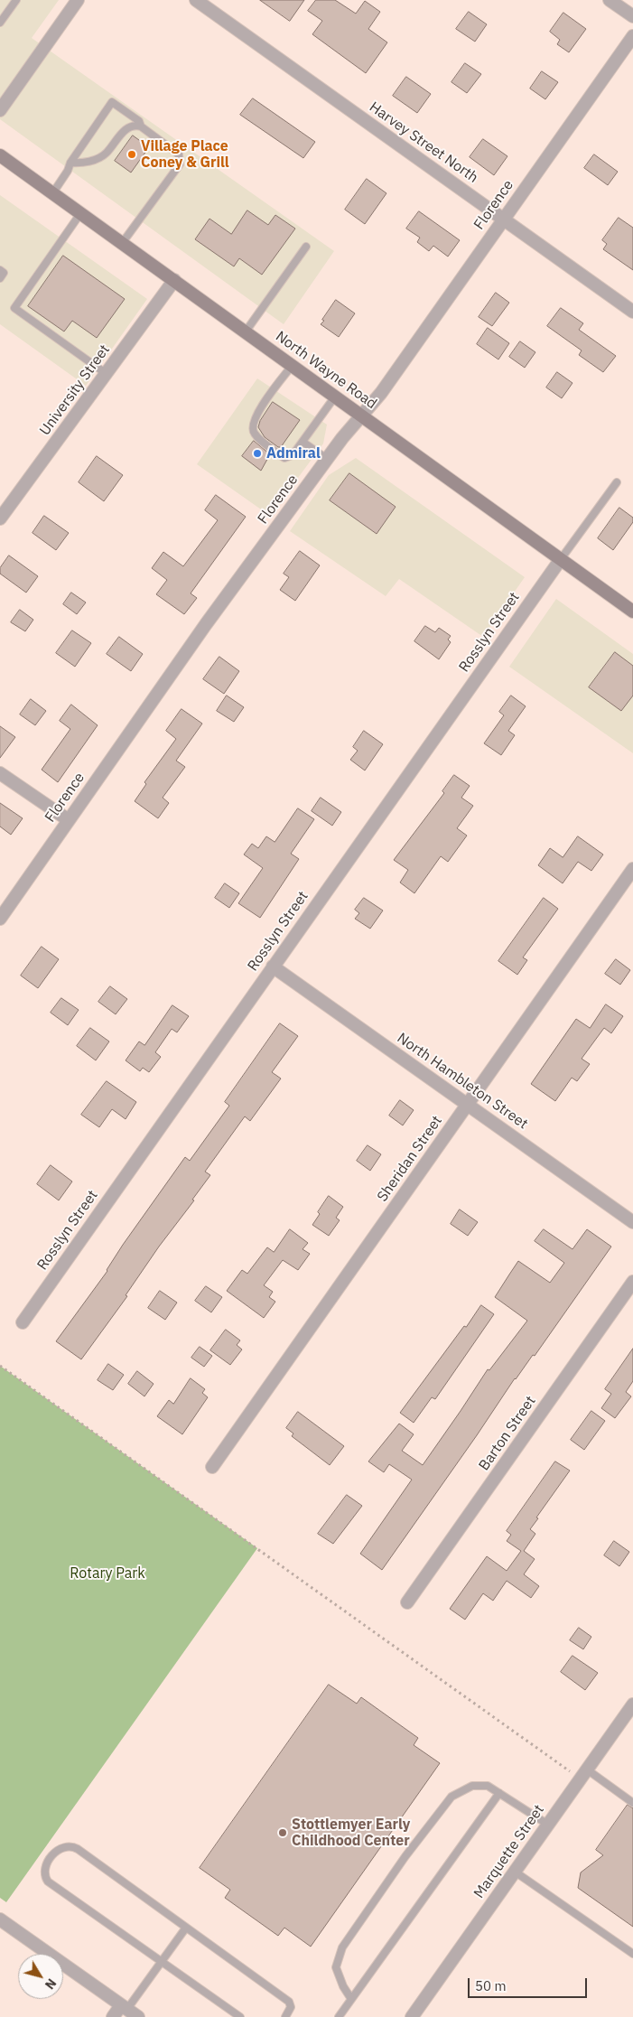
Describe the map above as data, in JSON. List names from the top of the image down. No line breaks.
{"streets":{"main road":["North Wayne Road"],"street":["Harvey Street North","Florence","University Street","Rosslyn Street","North Hambleton Street","Sheridan Street","Barton Street","Marquette Street"]},"crossings":[["Harvey Street North","Florence"],["Florence","North Wayne Road"],["North Wayne Road","University Street"],["North Wayne Road","Rosslyn Street"],["Rosslyn Street","North Hambleton Street"],["North Hambleton Street","Sheridan Street"]],"parks":["Rotary Park"],"places":["Village Place Coney & Grill","Admiral","Stottlemyer Early Childhood Center"],"scale_bar":"50 m","north":"bottom right"}
